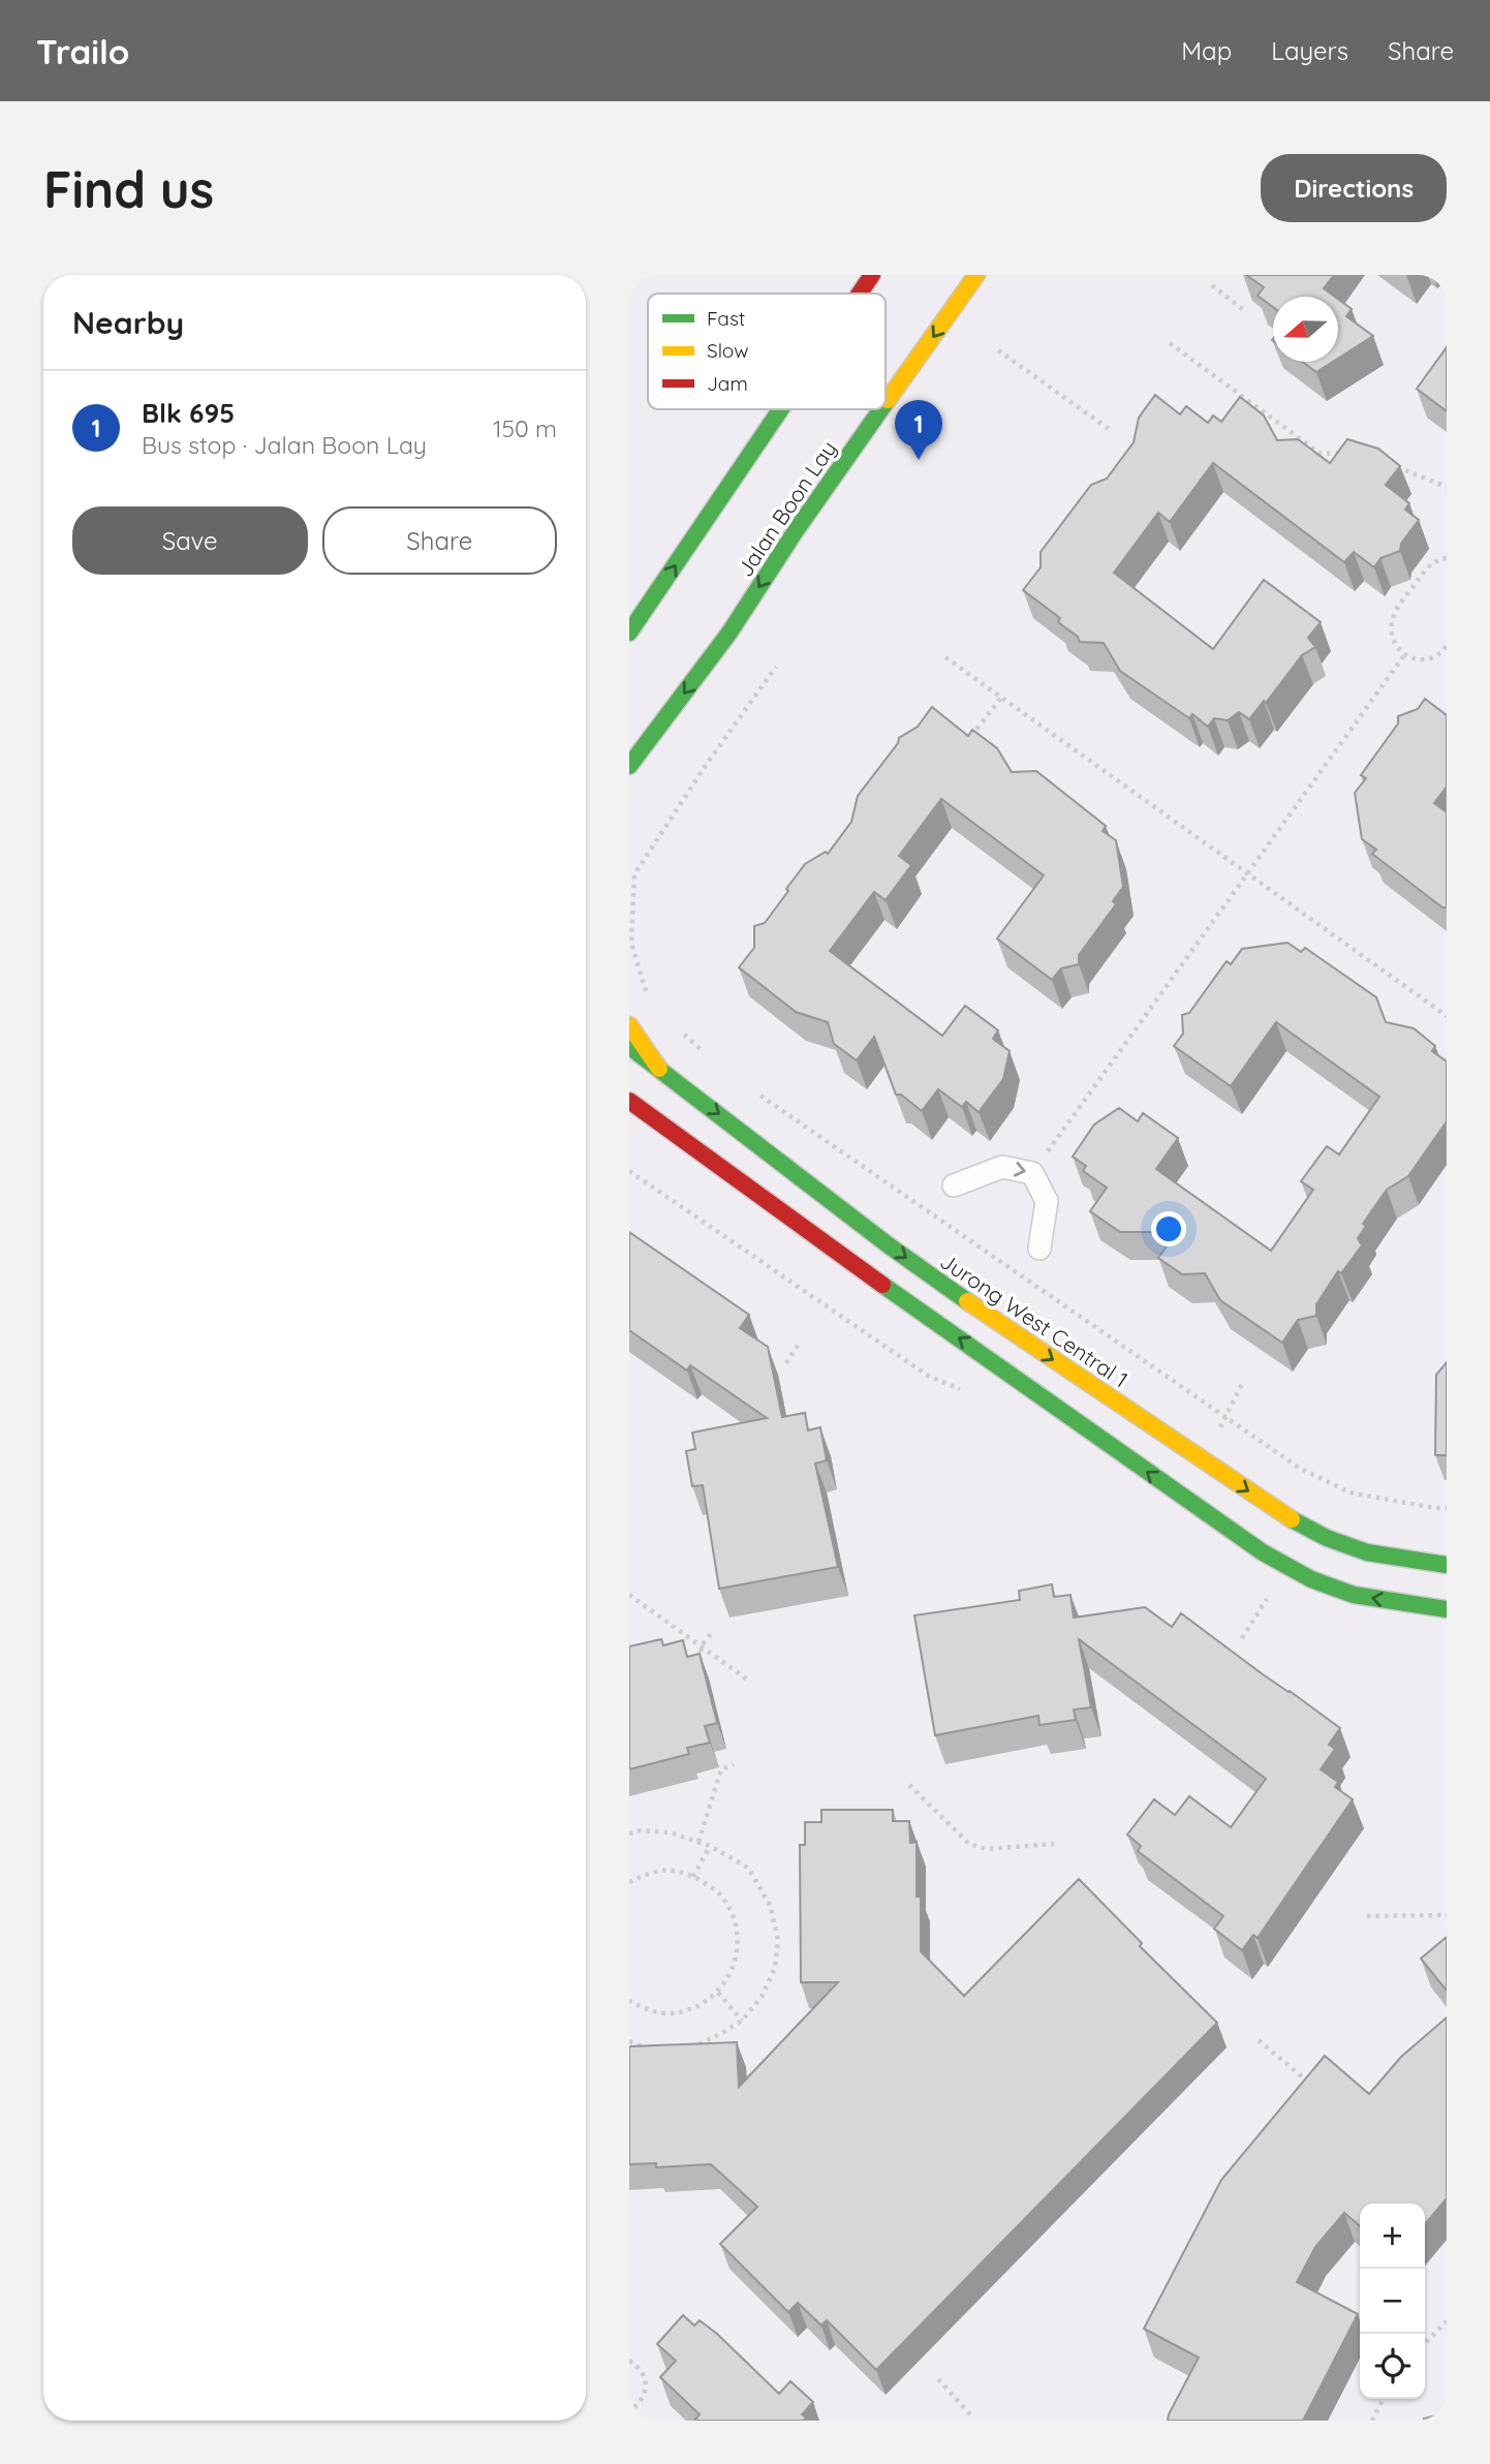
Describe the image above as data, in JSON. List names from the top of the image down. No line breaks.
{"streets":{"street":["Jalan Boon Lay","Jurong West Central 1"]},"legend":["Fast","Slow","Jam"],"north":"left","page":{"header":"Trailo","nav":["Map","Layers","Share"],"buttons":["Directions",["Save","Share"]],"title":"Find us","heading":"Nearby","list":[{"mark":"1","name":"Blk 695","note":"Bus stop · Jalan Boon Lay","value":"150 m"}],"pins":"1","map_buttons":["+","−"]}}
